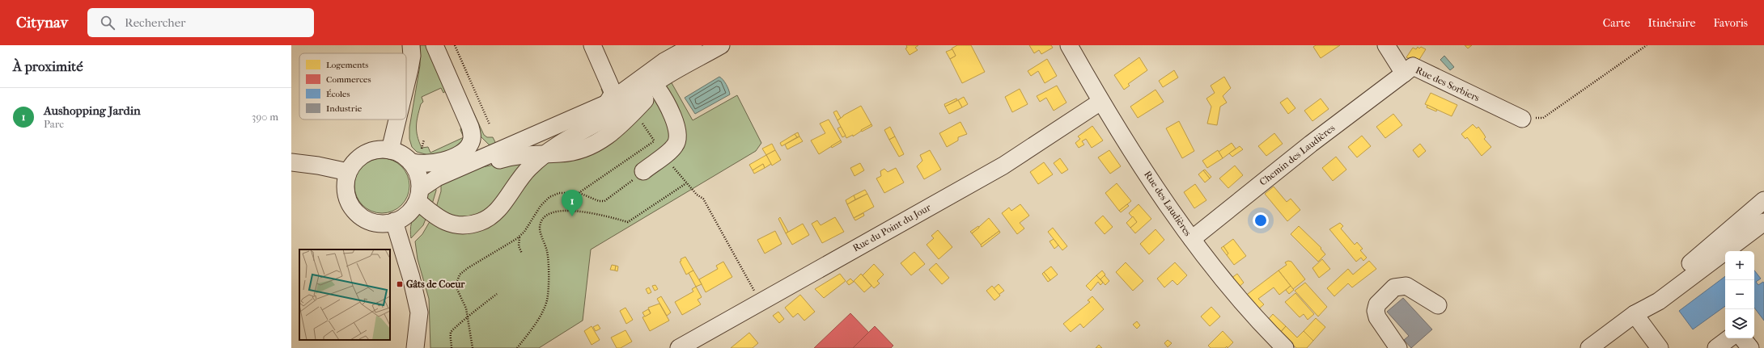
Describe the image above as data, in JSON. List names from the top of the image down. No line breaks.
{"streets":{"street":["Rue des Sorbiers","Chemin des Laudières","Rue des Laudières","Rue du Point du Jour"]},"crossings":[["Rue des Sorbiers","Chemin des Laudières"],["Chemin des Laudières","Rue des Laudières"],["Rue des Laudières","Rue du Point du Jour"]],"places":{"transit":["Gâts de Coeur"]},"legend":["Logements","Commerces","Écoles","Industrie"],"page":{"header":"Citynav","search":"Rechercher","nav":["Carte","Itinéraire","Favoris"],"heading":"À proximité","list":[{"mark":"1","name":"Aushopping Jardin","note":"Parc","value":"390 m"}],"pins":"1","map_buttons":["+","−"]}}
